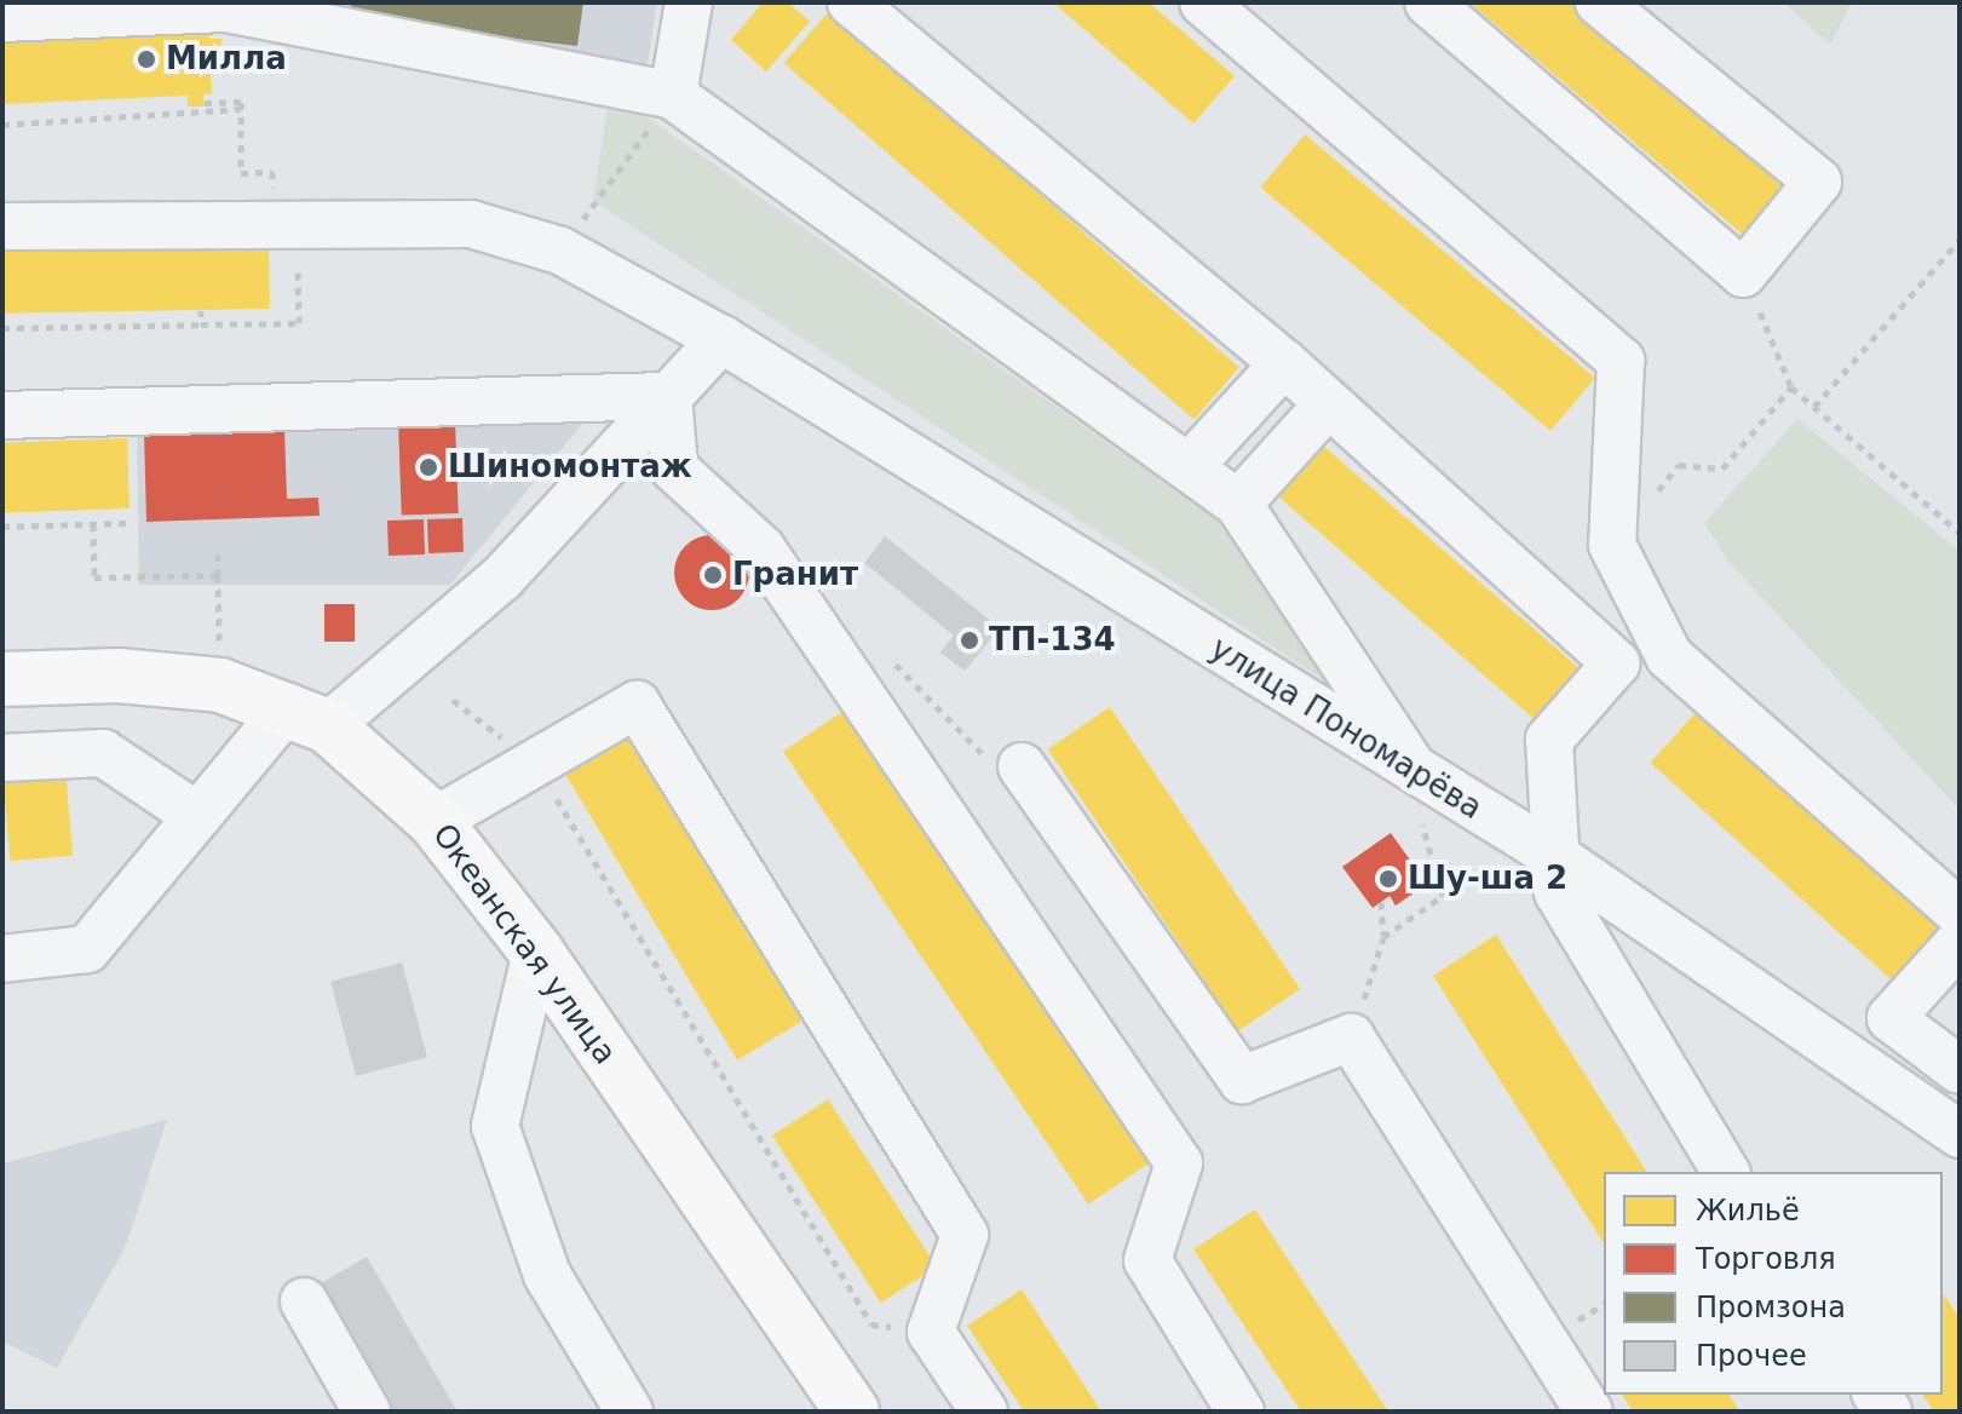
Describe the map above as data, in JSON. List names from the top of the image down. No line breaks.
{"streets":{"main road":["Океанская улица"],"street":["улица Пономарёва"]},"places":["Милла","Шиномонтаж","Гранит","ТП-134","Шу-ша 2"],"legend":["Жильё","Торговля","Промзона","Прочее"]}
